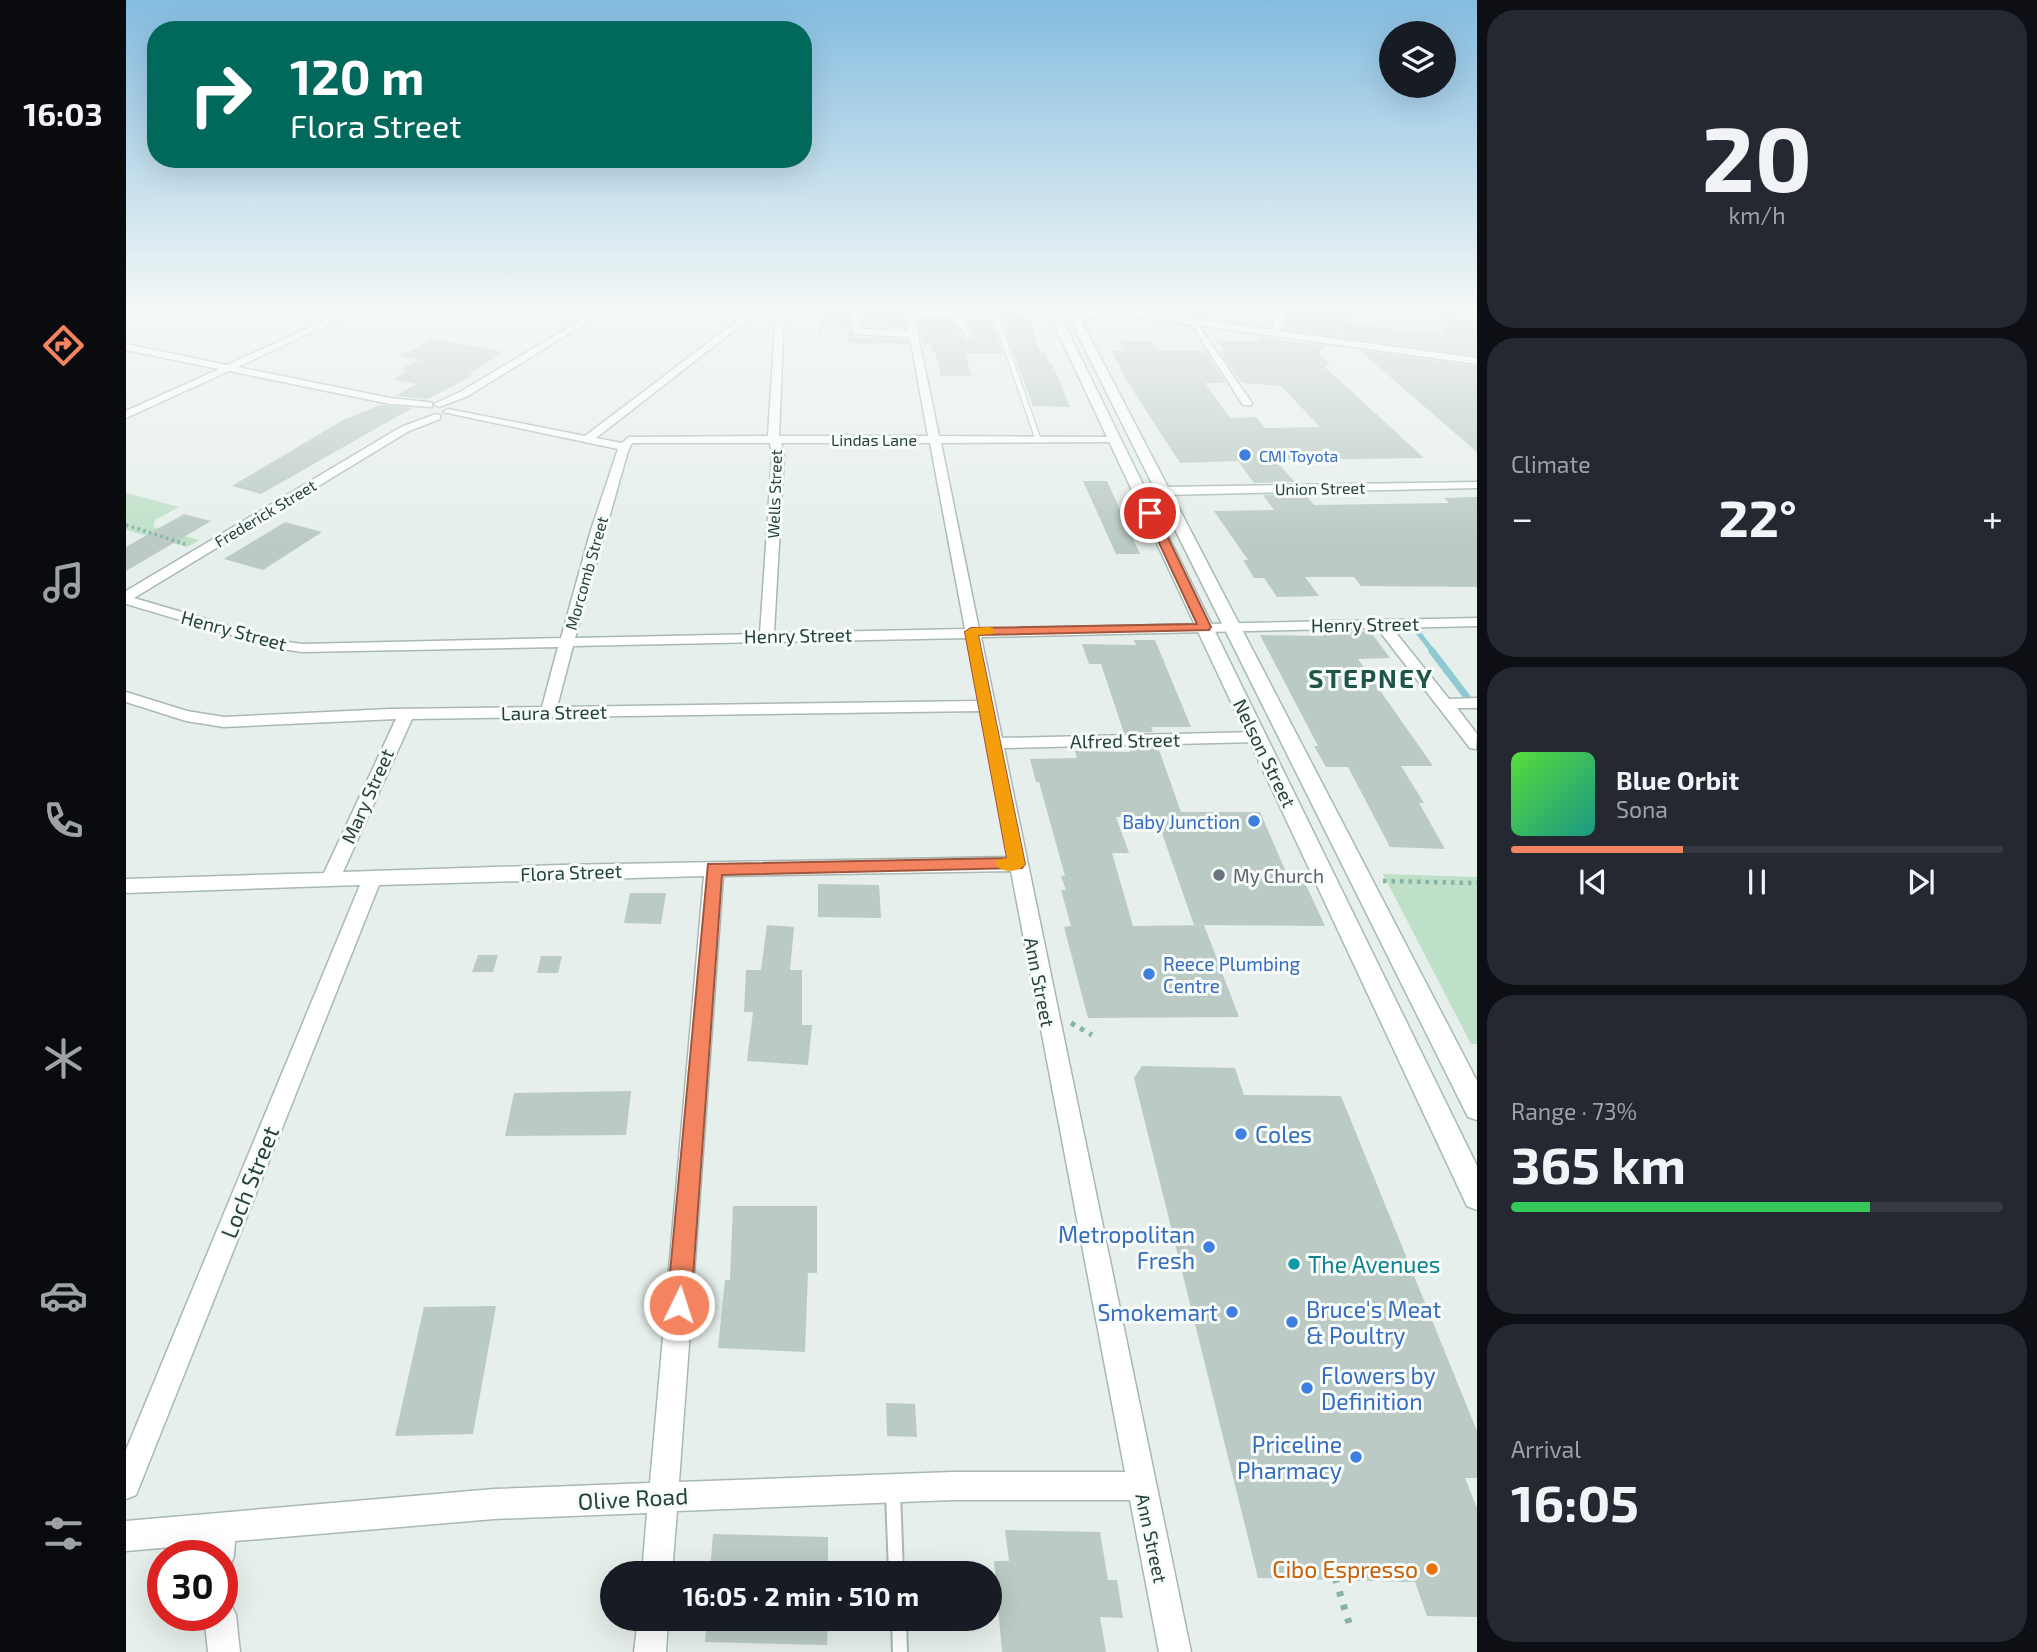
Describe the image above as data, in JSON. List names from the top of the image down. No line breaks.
{"streets":{"main road":["Nelson Street"],"street":["Lindas Lane","Union Street","Wells Street","Frederick Street","Morcomb Street","Henry Street","Laura Street","Alfred Street","Mary Street","Flora Street","Ann Street","Loch Street","Olive Road"]},"crossings":[["Lindas Lane","Wells Street"],["Lindas Lane","Frederick Street"],["Lindas Lane","Morcomb Street"],["Lindas Lane","Nelson Street"],["Lindas Lane","Ann Street"],["Union Street","Nelson Street"],["Wells Street","Henry Street"],["Frederick Street","Henry Street"],["Morcomb Street","Henry Street"],["Morcomb Street","Laura Street"],["Henry Street","Nelson Street"],["Henry Street","Ann Street"],["Laura Street","Mary Street"],["Laura Street","Ann Street"],["Alfred Street","Nelson Street"],["Alfred Street","Ann Street"],["Mary Street","Flora Street"],["Flora Street","Ann Street"],["Flora Street","Loch Street"],["Ann Street","Olive Road"]],"districts":["STEPNEY"],"places":["CMI Toyota","Baby Junction","My Church","Reece Plumbing Centre","Coles","Metropolitan Fresh","The Avenues","Smokemart","Bruce's Meat & Poultry","Flowers by Definition","Priceline Pharmacy","Cibo Espresso"],"page":{"tabs":"16:03","tile":[["20","km/h"],"Climate",["Range · 73%","365 km"],["Arrival","16:05"]],"turn":["120 m","Flora Street"],"heat":["−","22°","+"],"song":["Blue Orbit","Sona"],"limit":"30","trip":"16:05 · 2 min · 510 m"}}
